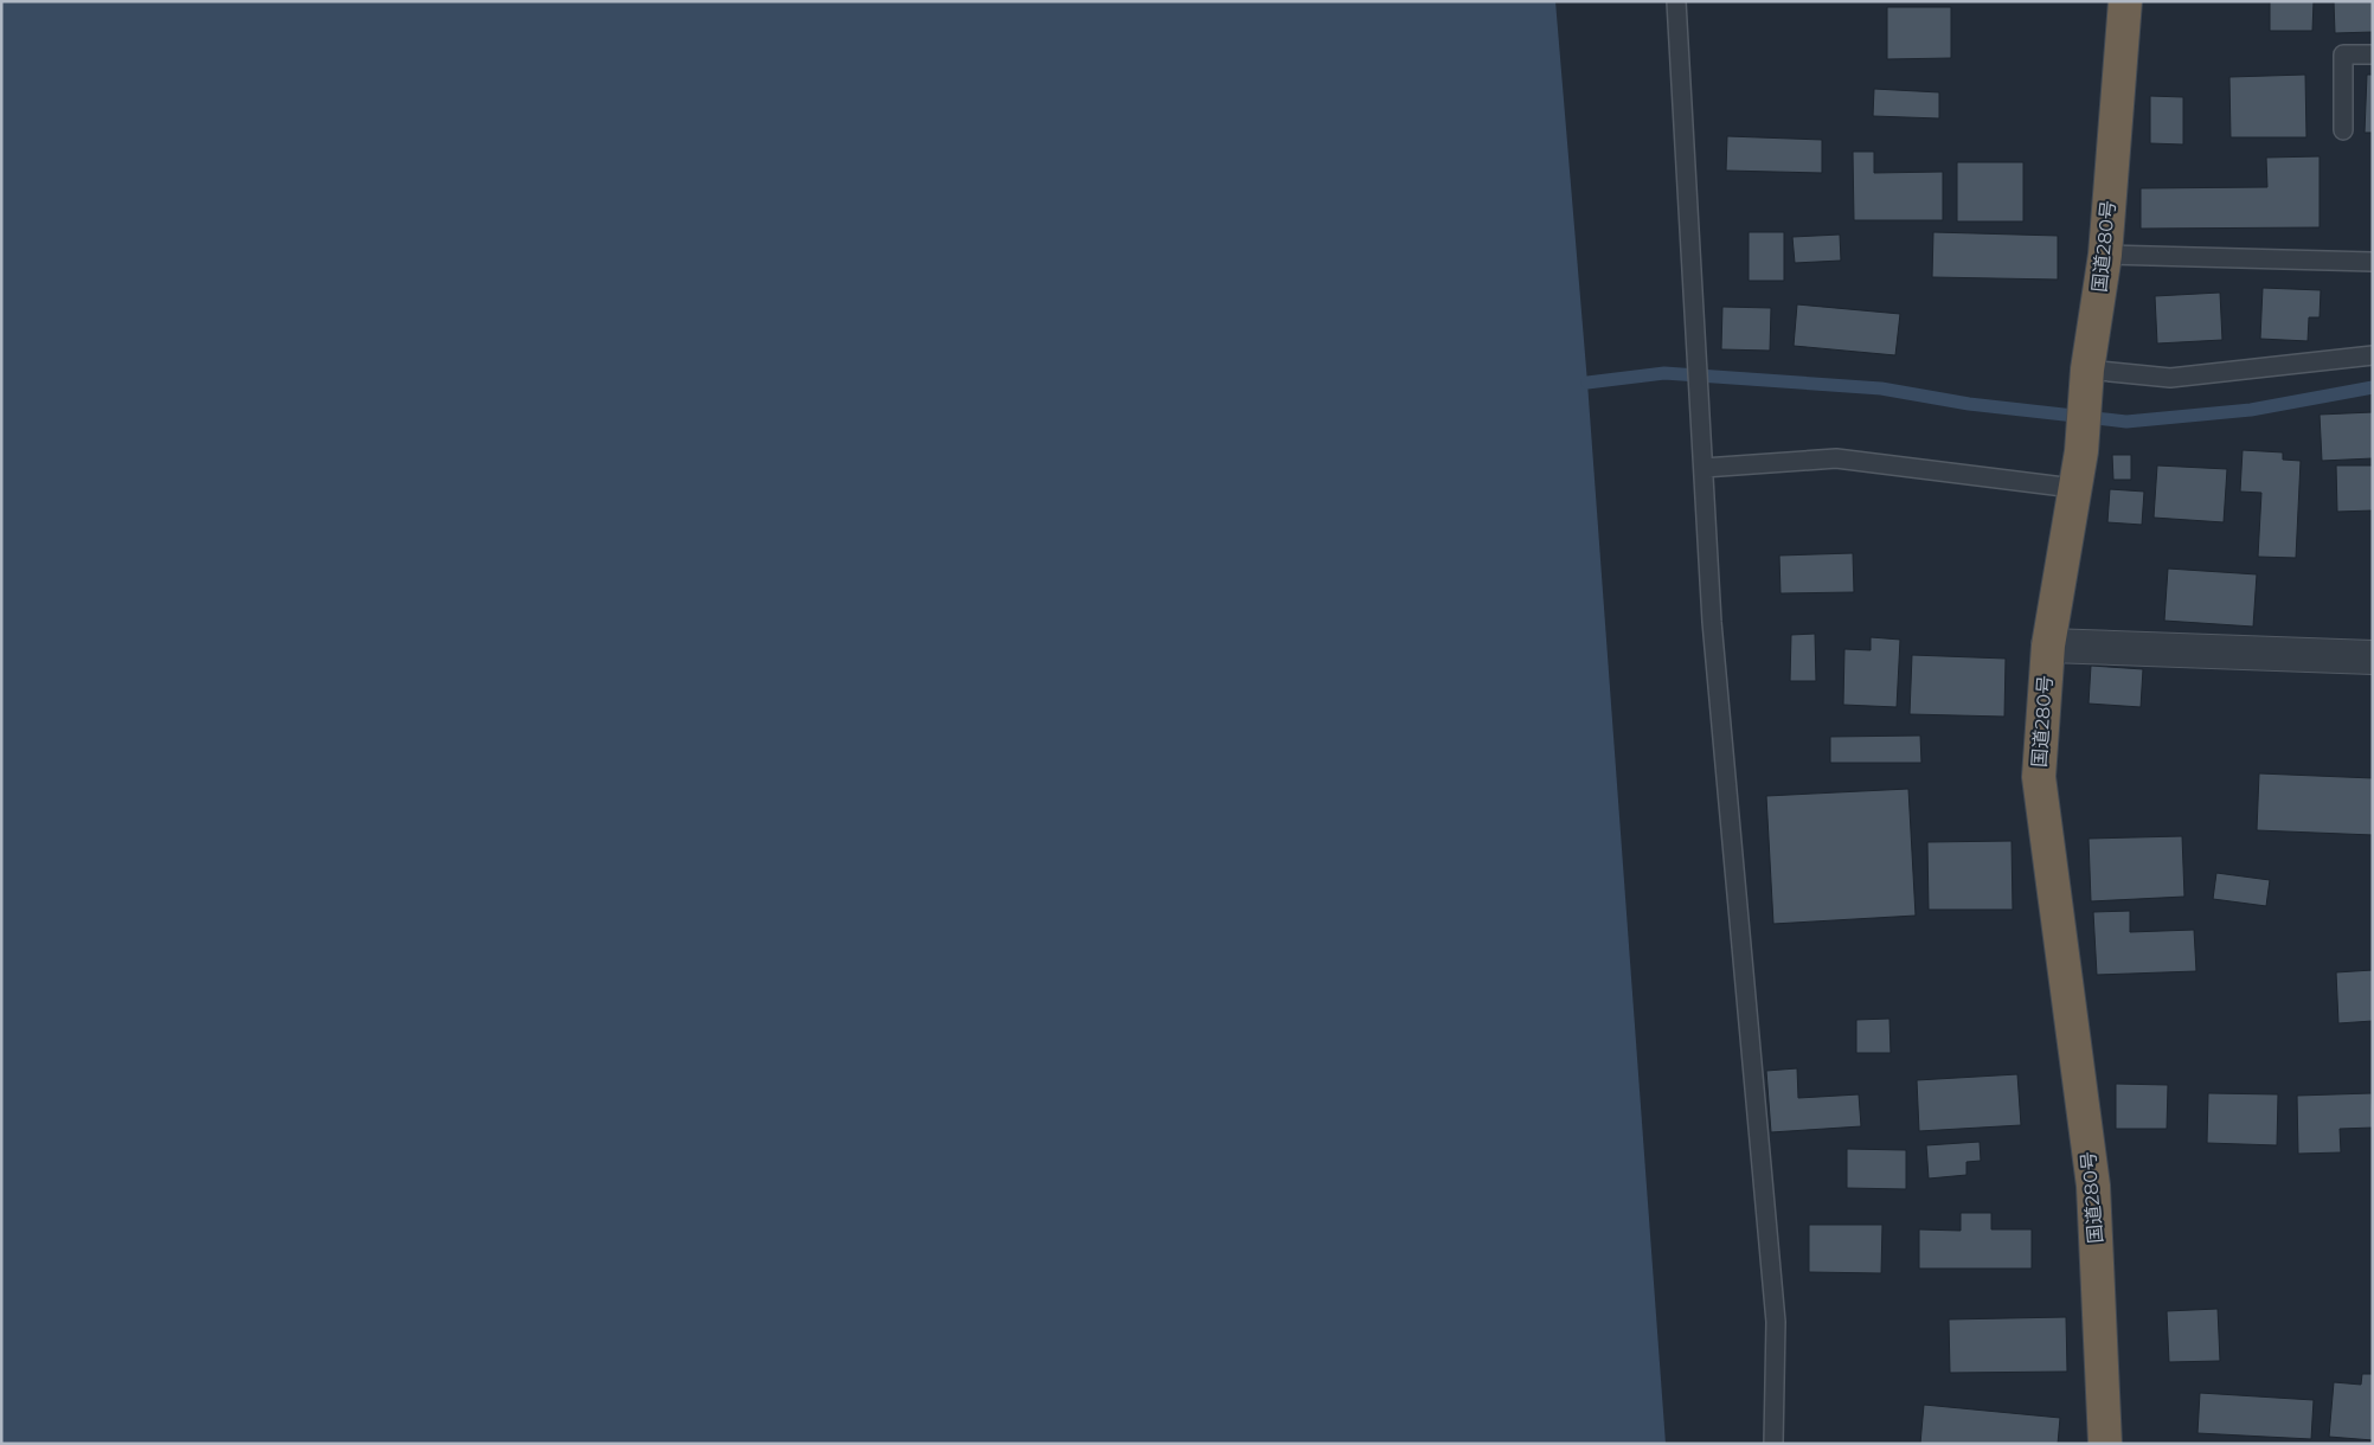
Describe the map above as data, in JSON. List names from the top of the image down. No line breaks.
{"streets":{"highway":["国道280号"]}}
